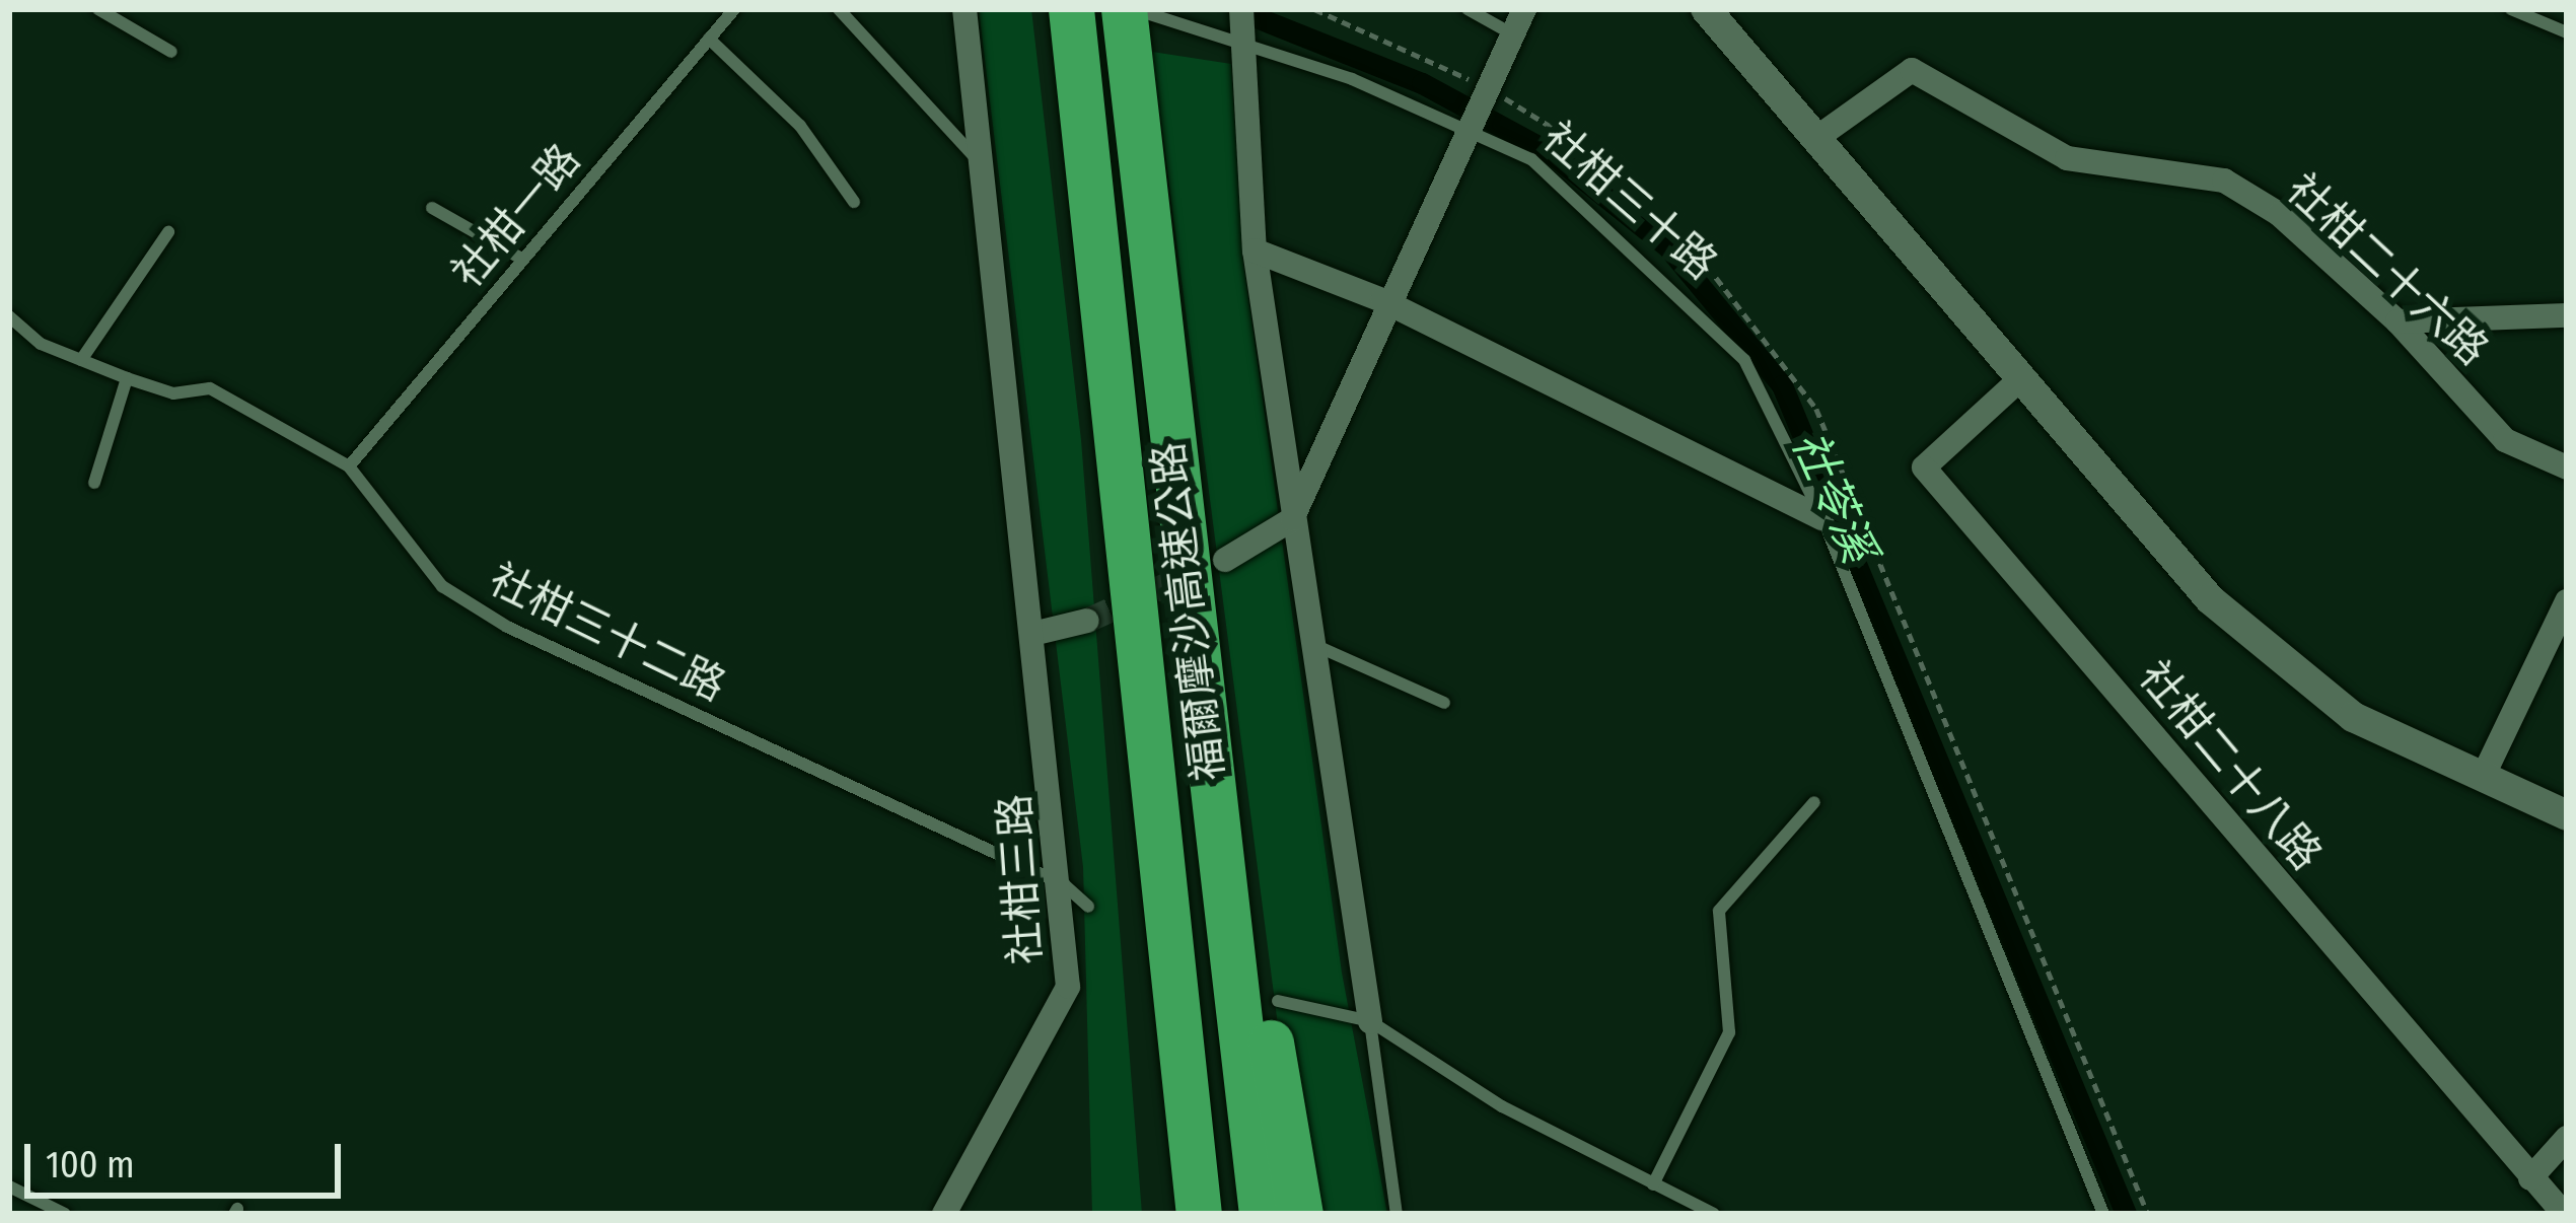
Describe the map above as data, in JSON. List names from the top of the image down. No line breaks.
{"streets":{"highway":["福爾摩沙高速公路"],"street":["社柑二十六路","社柑二十八路","社柑三路"],"lane":["社柑三十路","社柑一路","社柑三十二路"]},"crossings":[["社柑三十路","福爾摩沙高速公路"],["社柑一路","社柑三十二路"],["社柑三十二路","社柑三路"]],"water":["社苓溪"],"scale_bar":"100 m"}
